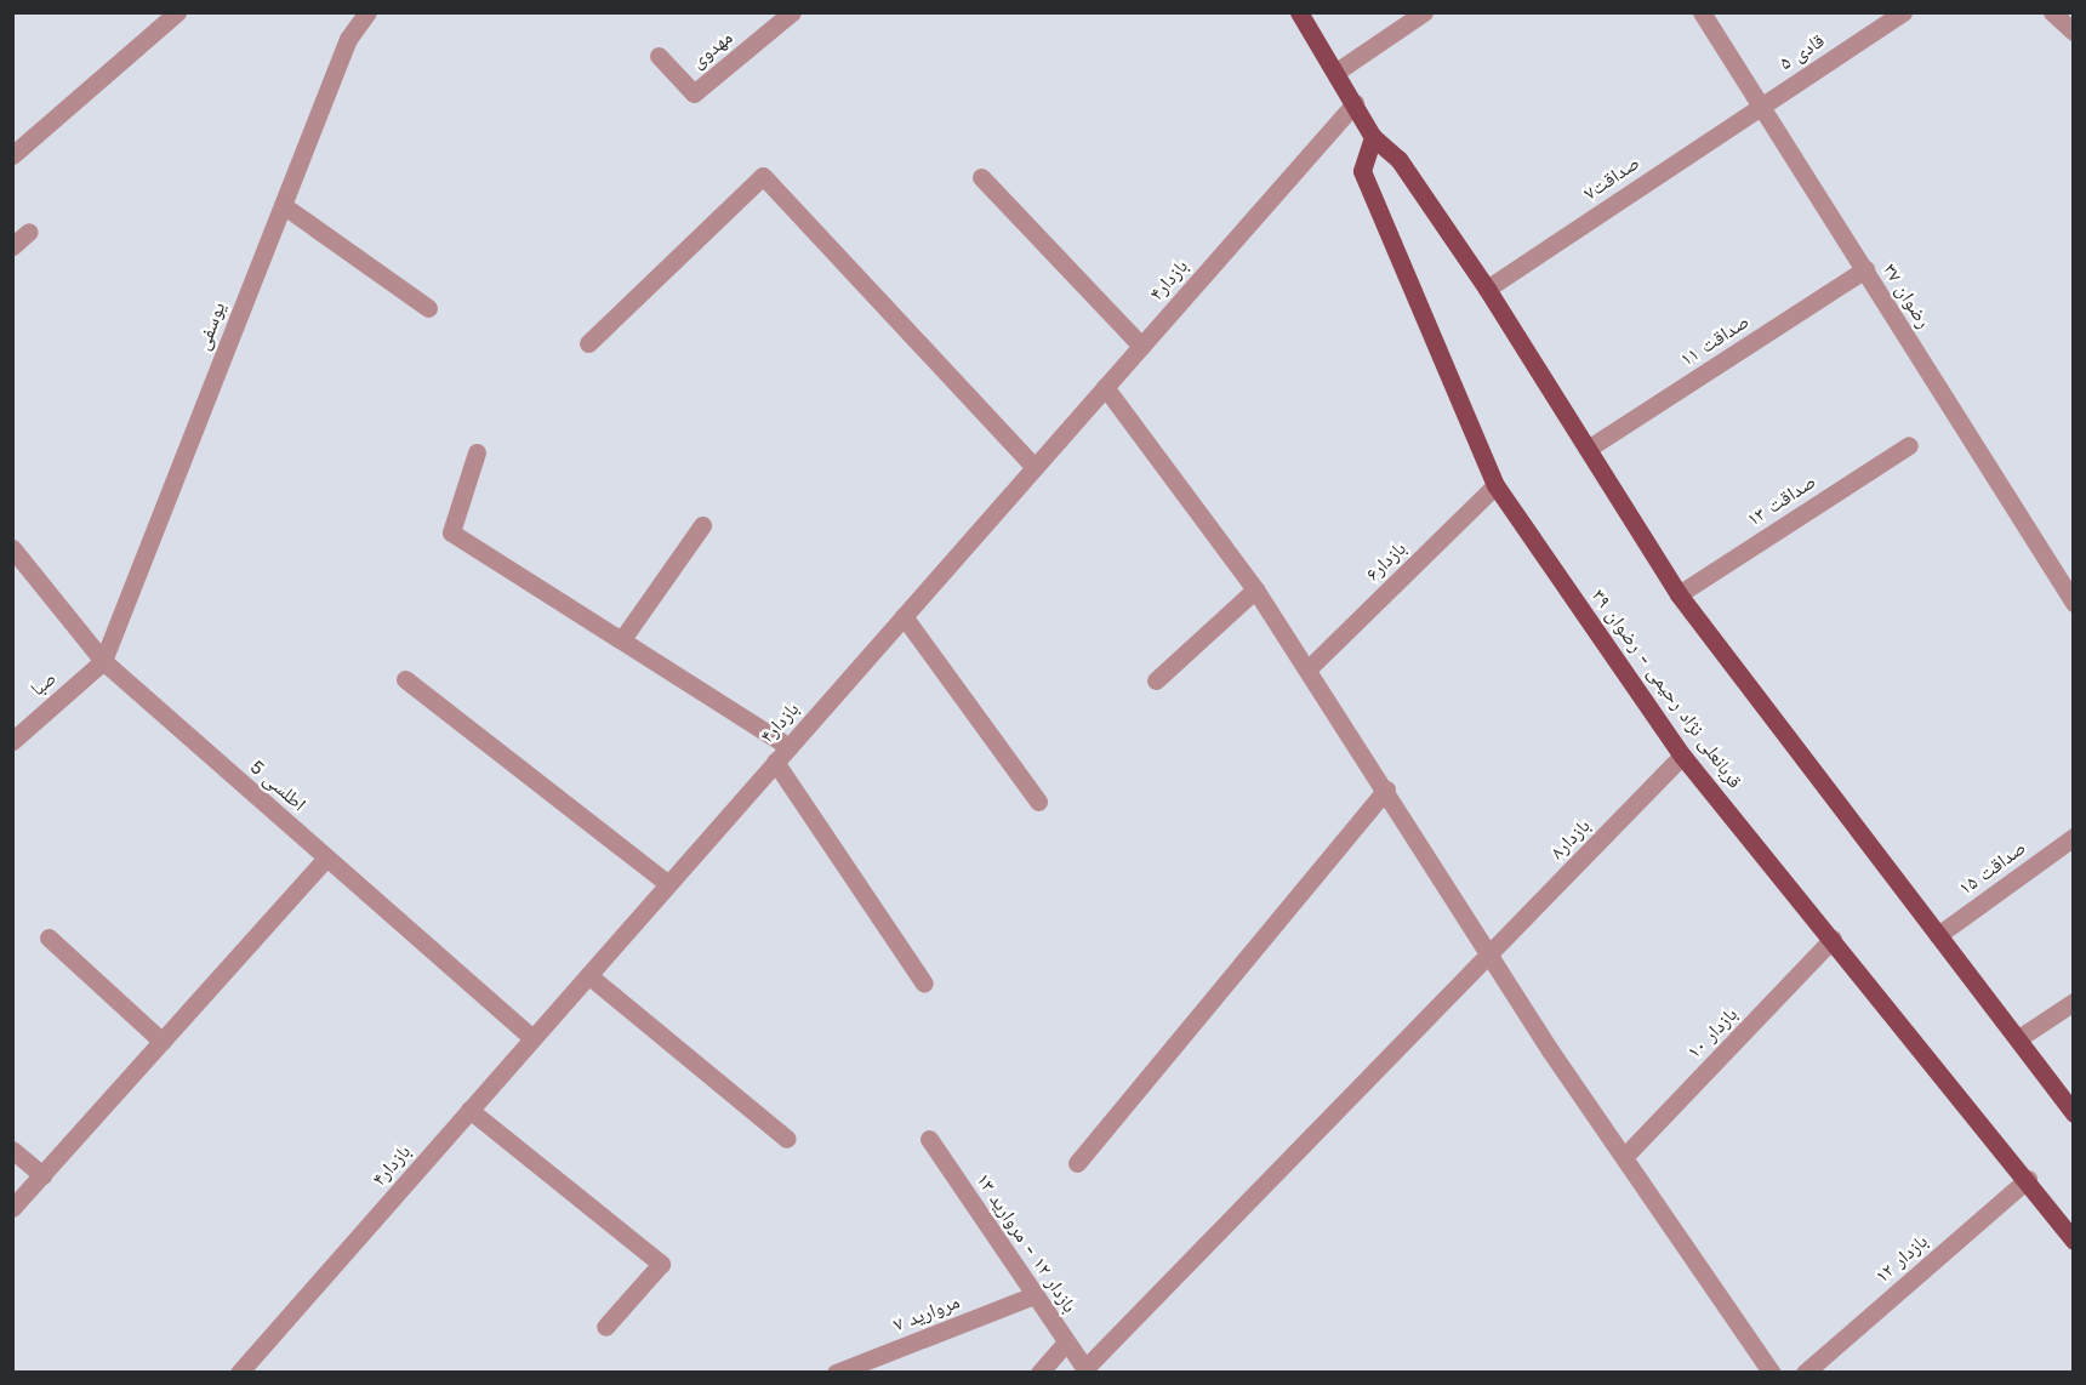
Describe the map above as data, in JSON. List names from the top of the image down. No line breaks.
{"streets":{"main road":["قربانعلی نژاد رحیمی - رضوان ۳۹"],"street":["مهدوی","قادی ۵","صداقت۷","بازدار۴","رضوان ۳۷","یوسفی","صداقت ۱۱","صداقت ۱۳","بازدار۶","صبا","اطلسی 5","بازدار۸","صداقت ۱۵","بازدار ۱۰","بازدار ۱۲ - مروارید ۱۳","بازدار ۱۲","مروارید ۷"]},"crossings":[["قادی ۵","صداقت۷"],["قادی ۵","رضوان ۳۷"],["صداقت۷","رضوان ۳۷"],["بازدار۴","اطلسی 5"],["رضوان ۳۷","صداقت ۱۱"],["یوسفی","صبا"],["یوسفی","اطلسی 5"],["بازدار۶","قربانعلی نژاد رحیمی - رضوان ۳۹"],["صبا","اطلسی 5"],["قربانعلی نژاد رحیمی - رضوان ۳۹","بازدار۸"],["قربانعلی نژاد رحیمی - رضوان ۳۹","بازدار ۱۰"],["قربانعلی نژاد رحیمی - رضوان ۳۹","بازدار ۱۲"],["بازدار۸","بازدار ۱۲ - مروارید ۱۳"],["بازدار ۱۲ - مروارید ۱۳","مروارید ۷"]]}
